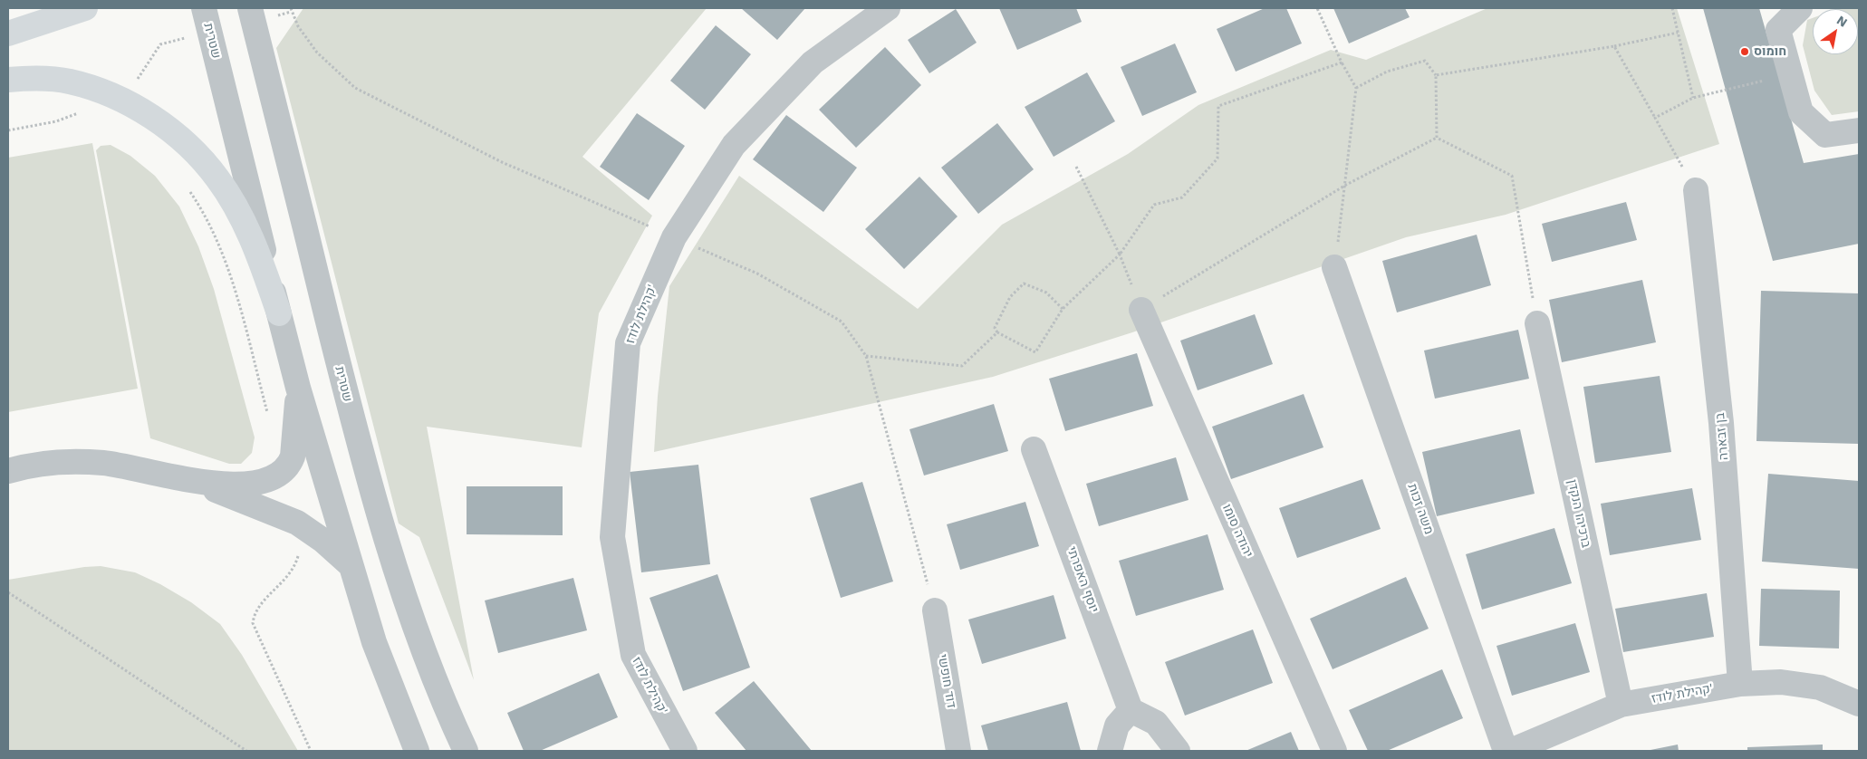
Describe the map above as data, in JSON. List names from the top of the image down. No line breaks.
{"streets":{"street":["שטרית","קהילת לודז'","בן זבארה","משה זכות","ברכיהו הנקדן","יהודה סומו","יוסף האפרתי","דוד חופשי"]},"crossings":[["קהילת לודז'","בן זבארה"],["קהילת לודז'","ברכיהו הנקדן"]],"places":["חומוס"],"north":"top right"}
